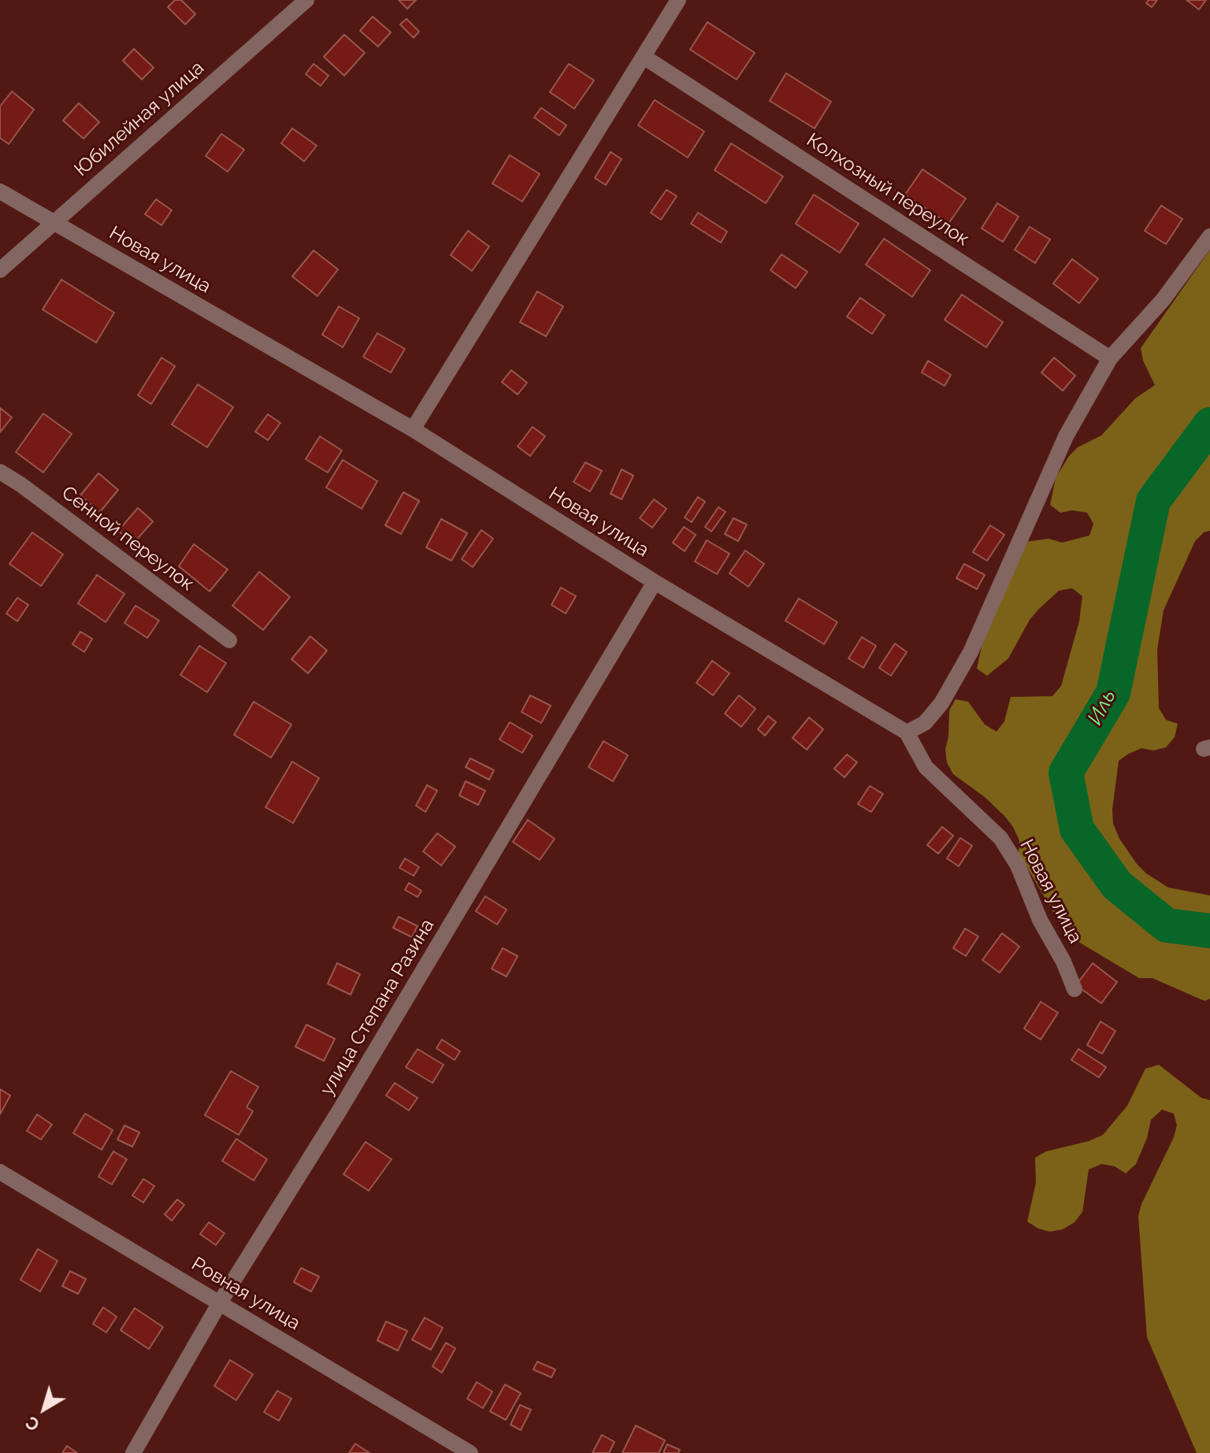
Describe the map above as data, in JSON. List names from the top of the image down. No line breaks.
{"streets":{"street":["Юбилейная улица","Колхозный переулок","Новая улица","Сенной переулок","улица Степана Разина","Ровная улица"]},"crossings":[["Юбилейная улица","Новая улица"],["Новая улица","улица Степана Разина"],["улица Степана Разина","Ровная улица"]],"water":["Иль"],"north":"bottom left"}
